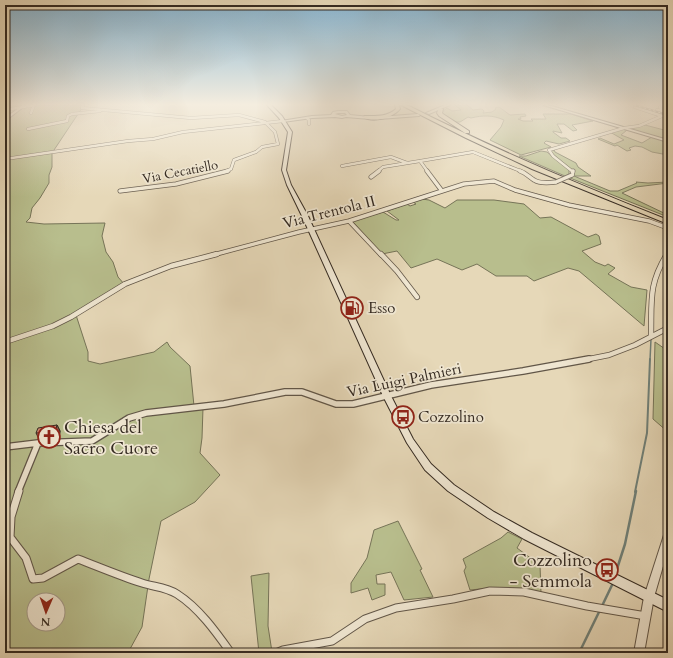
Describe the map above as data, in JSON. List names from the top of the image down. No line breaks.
{"streets":{"street":["Via Cecatiello","Via Trentola II","Via Luigi Palmieri"]},"places":{"fuel station":["Esso"],"bus stop":["Cozzolino","Cozzolino - Semmola"],"church":["Chiesa del Sacro Cuore"]},"north":"bottom"}
